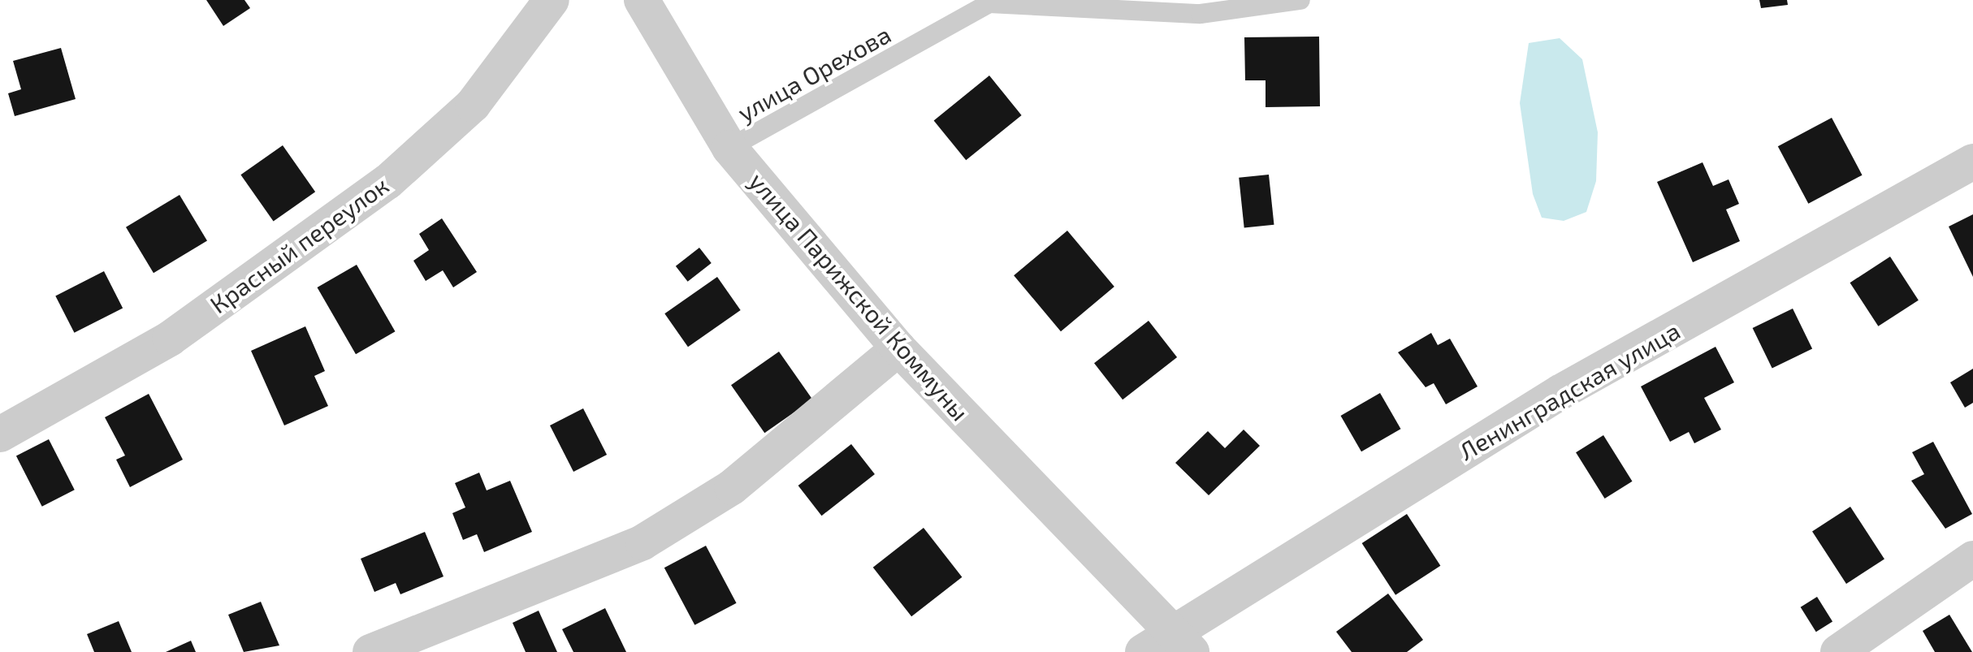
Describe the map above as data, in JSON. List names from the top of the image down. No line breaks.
{"streets":{"street":["Красный переулок","улица Парижской Коммуны","Ленинградская улица"],"lane":["улица Орехова"]},"crossings":[["улица Орехова","улица Парижской Коммуны"],["улица Парижской Коммуны","Ленинградская улица"]]}
